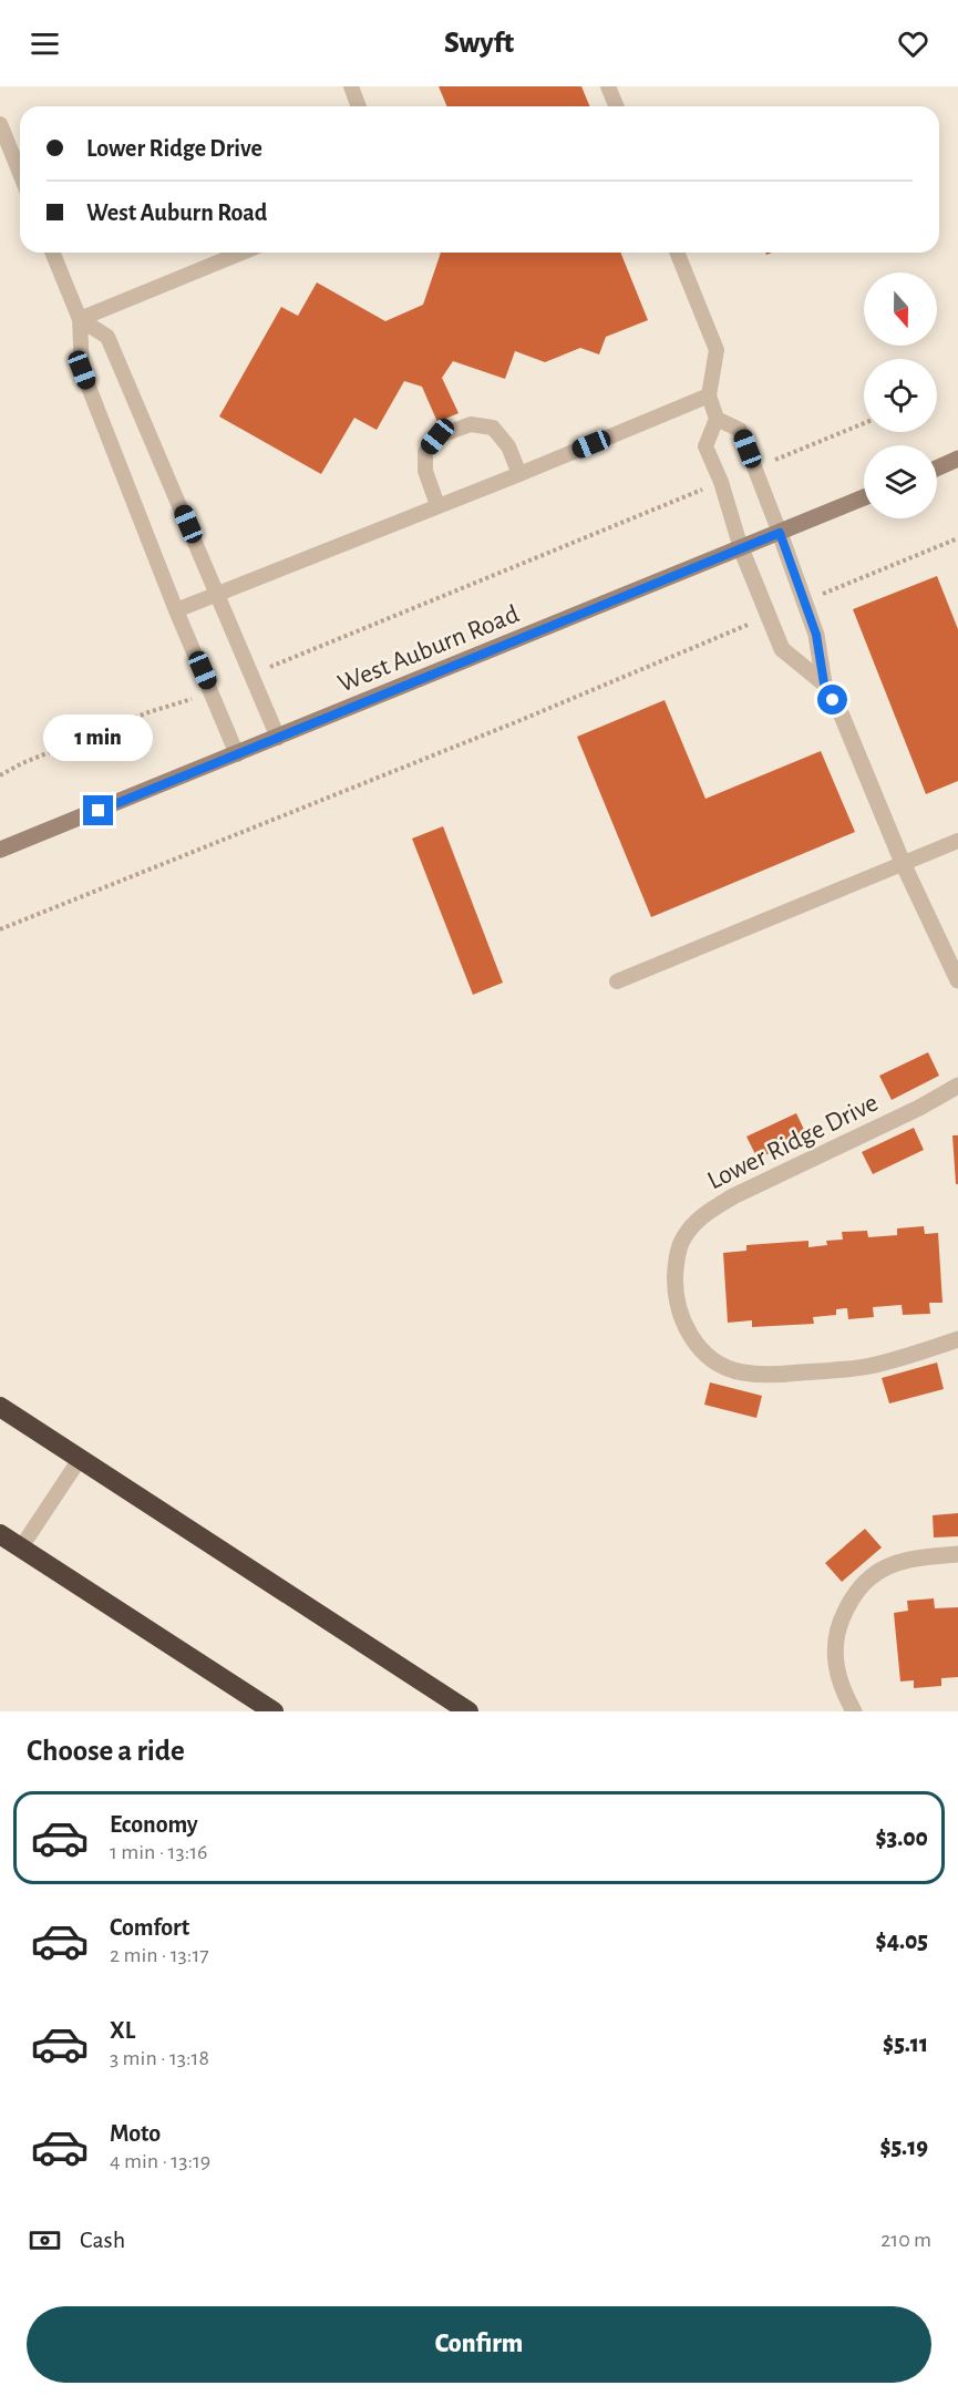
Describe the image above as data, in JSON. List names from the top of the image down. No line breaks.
{"streets":{"main road":["West Auburn Road"],"street":["Lower Ridge Drive"]},"north":"bottom","page":{"header":"Swyft","banner":["Lower Ridge Drive","West Auburn Road"],"bubble":"1 min","heading":"Choose a ride","list":[{"name":"Economy","note":"1 min · 13:16","value":"$3.00"},{"name":"Comfort","note":"2 min · 13:17","value":"$4.05"},{"name":"XL","note":"3 min · 13:18","value":"$5.11"},{"name":"Moto","note":"4 min · 13:19","value":"$5.19"}],"pay":["Cash","210 m"],"buttons":"Confirm"}}
